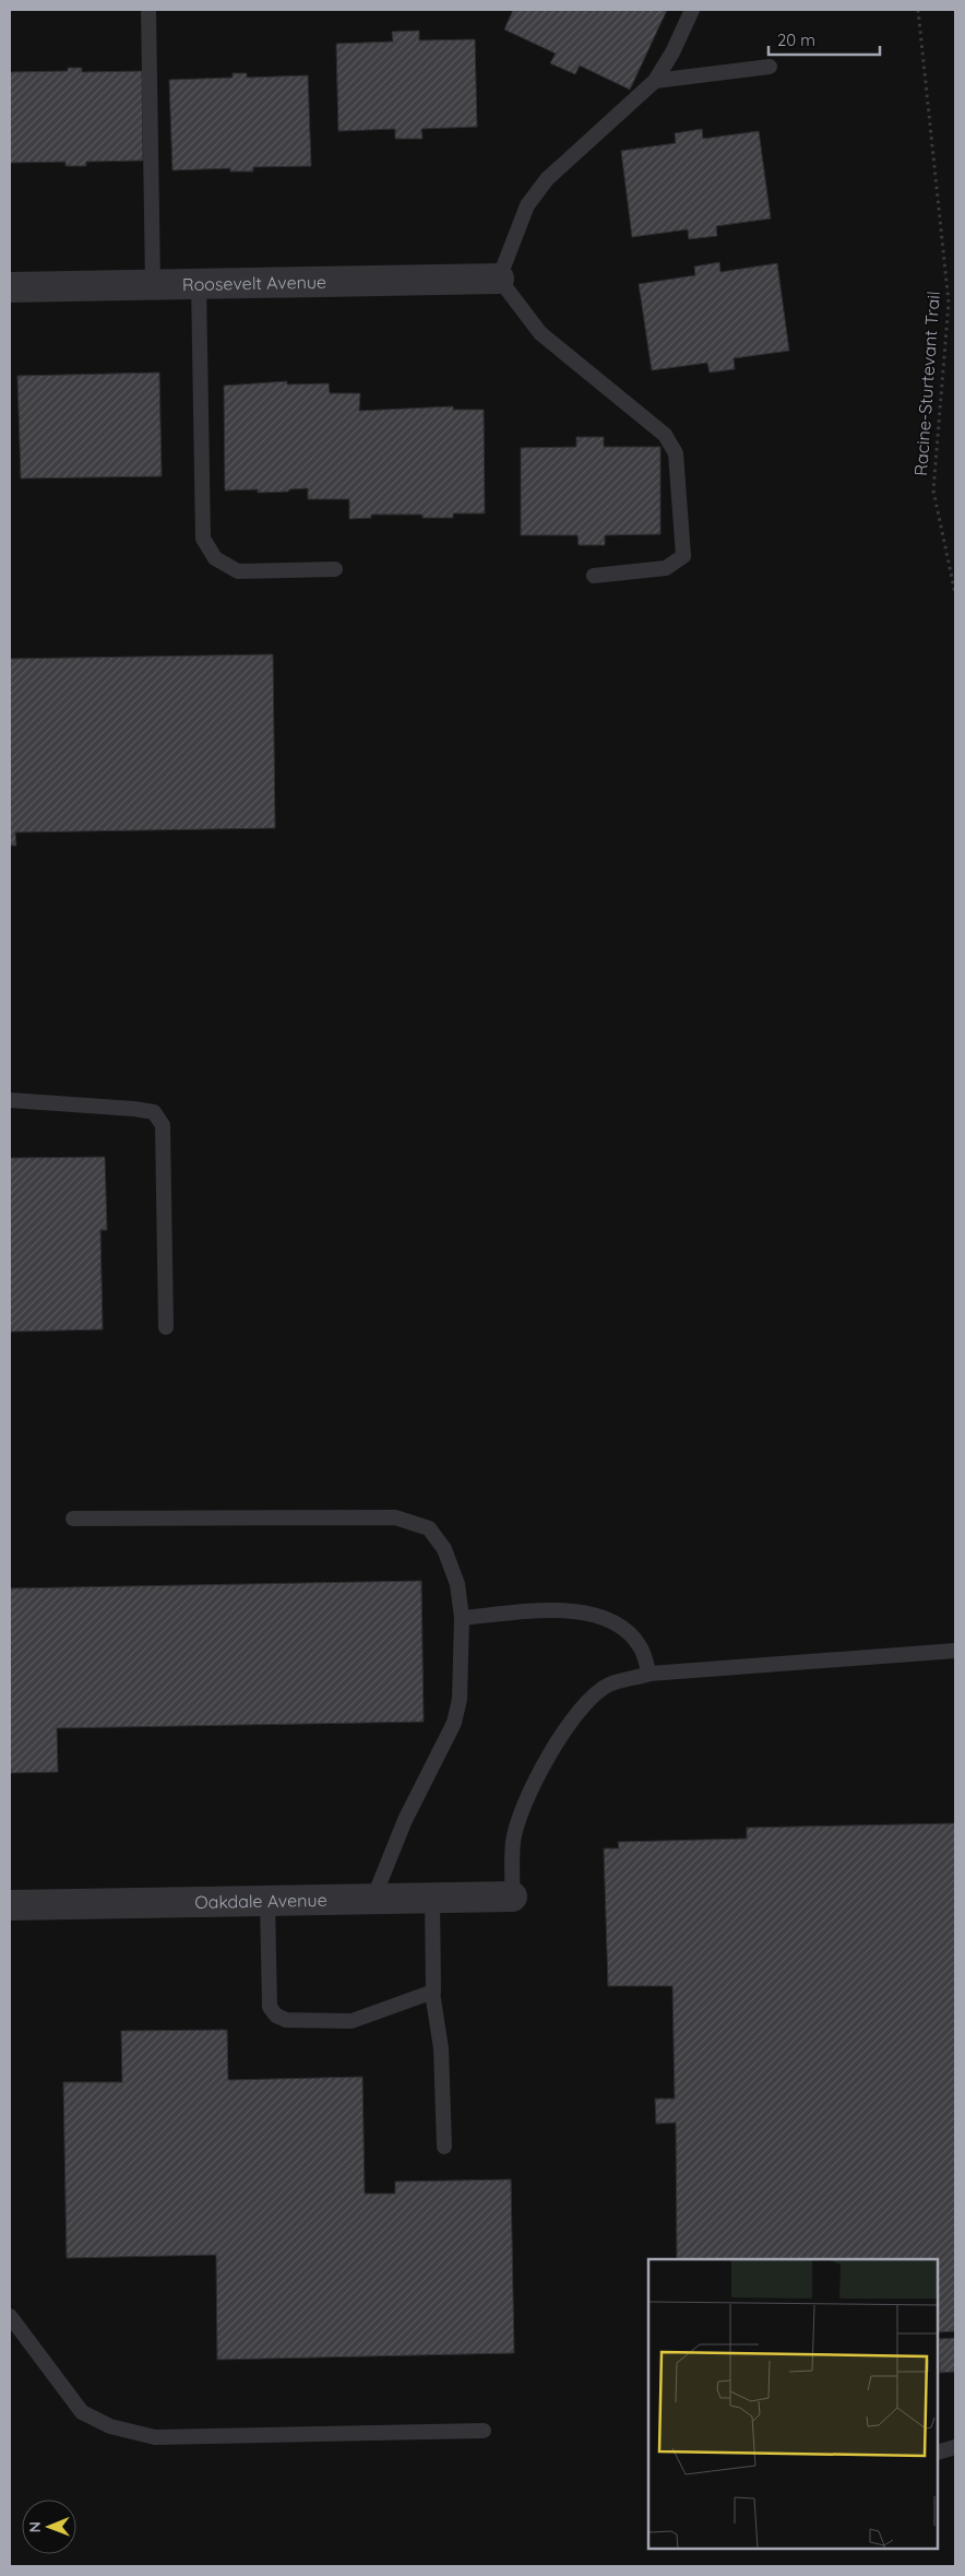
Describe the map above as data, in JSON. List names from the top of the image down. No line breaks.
{"streets":{"street":["Roosevelt Avenue","Oakdale Avenue"],"path":["Racine-Sturtevant Trail"]},"scale_bar":"20 m","north":"left"}
